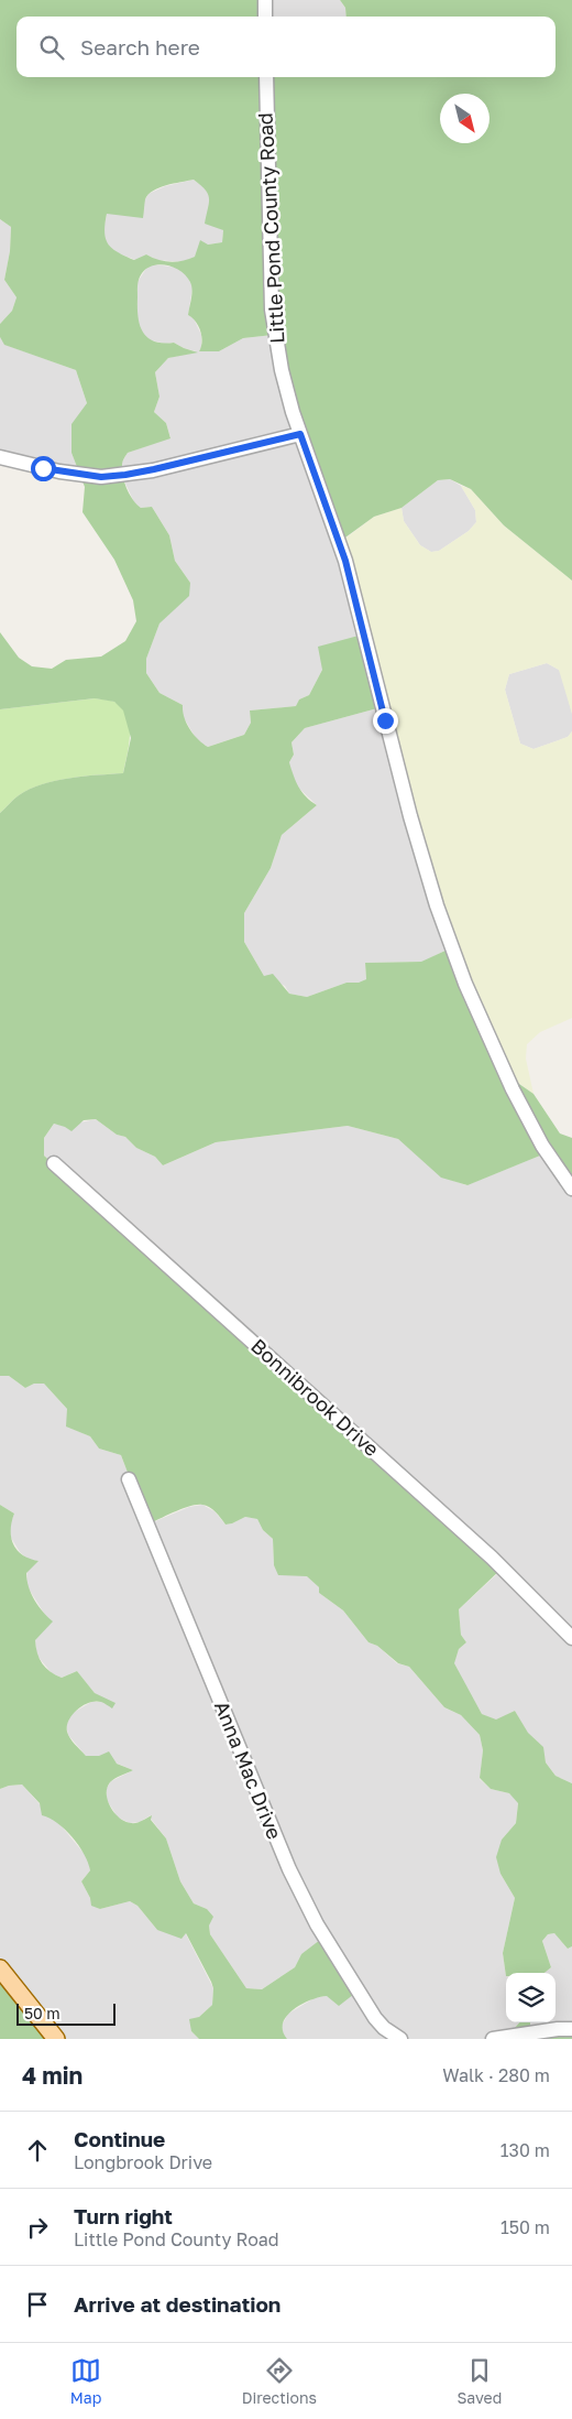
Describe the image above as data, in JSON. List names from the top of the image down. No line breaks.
{"streets":{"street":["Little Pond County Road","Bonnibrook Drive","Anna Mac Drive"]},"scale_bar":"50 m","north":"bottom right","page":{"search":"Search here","scale":"50 m","heading":["4 min","Walk · 280 m"],"list":[["Continue","Longbrook Drive","130 m"],["Turn right","Little Pond County Road","150 m"],"Arrive at destination"],"nav":["Map","Directions","Saved"]}}
